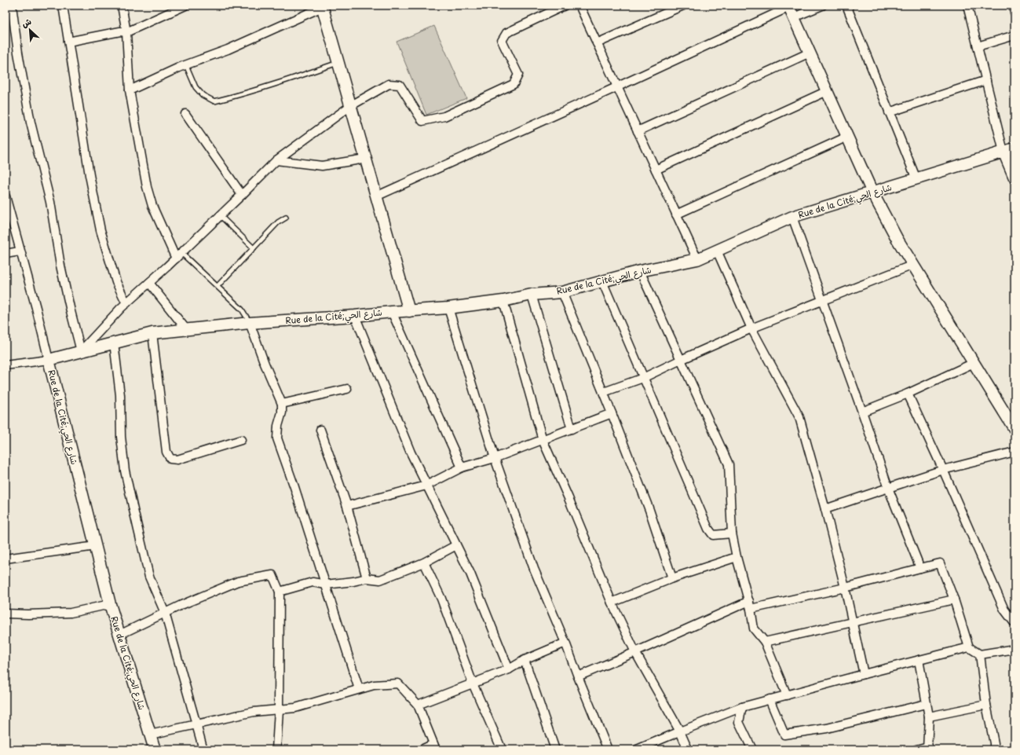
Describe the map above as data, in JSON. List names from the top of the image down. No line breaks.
{"streets":{"street":["Rue de la Cité;شارع الحي"]},"north":"top left"}
